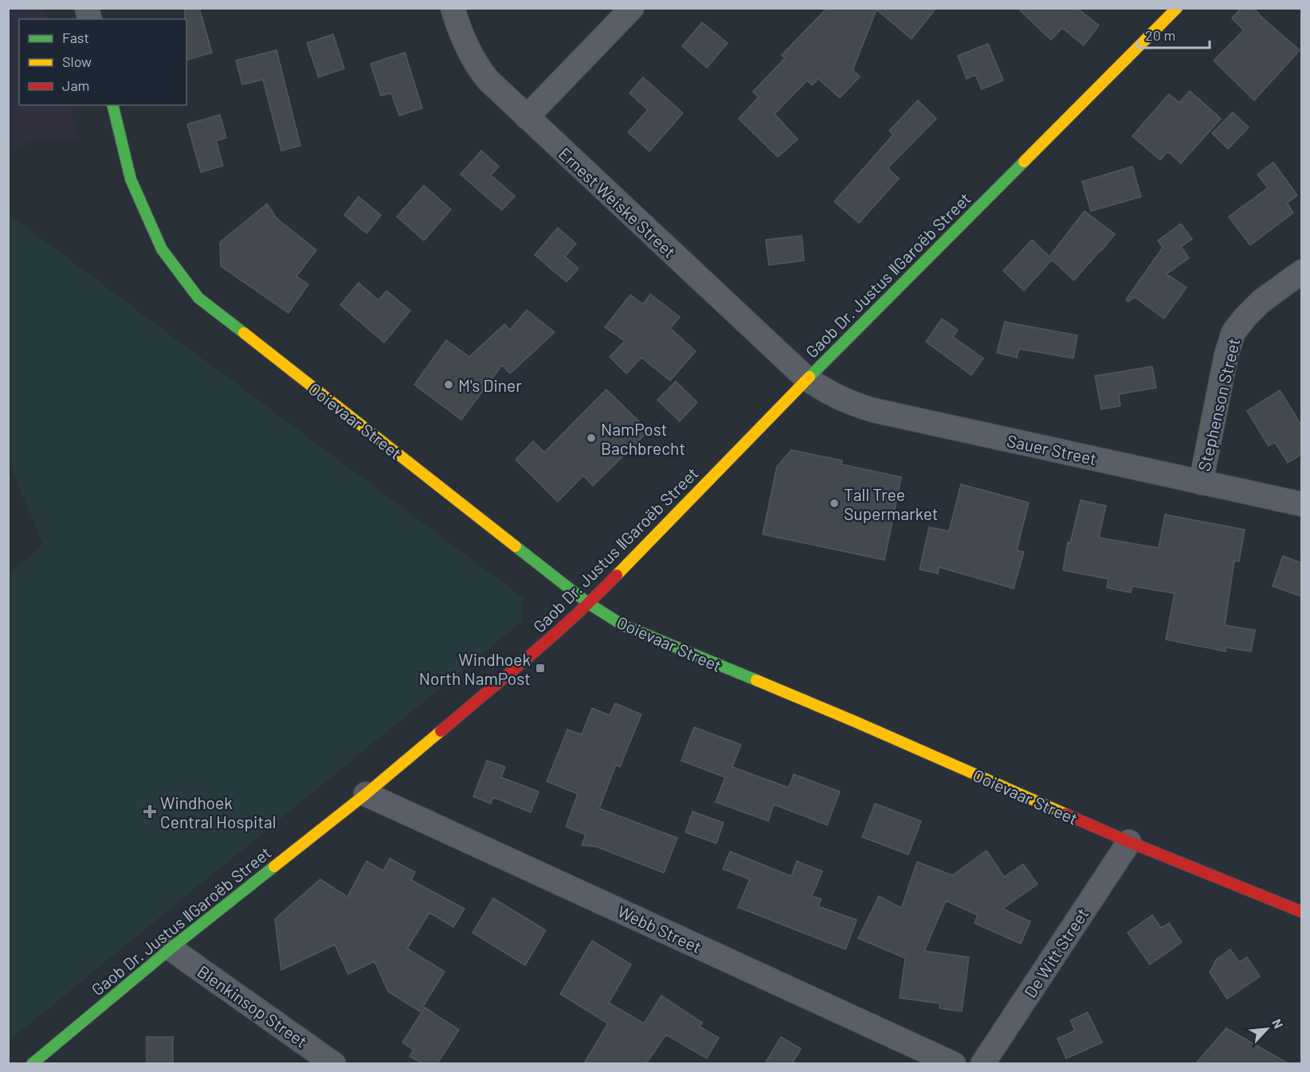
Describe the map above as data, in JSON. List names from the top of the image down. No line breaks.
{"streets":{"street":["Ernest Weiske Street","Gaob Dr. Justus ǁGaroëb Street","Stephenson Street","Ooievaar Street","Sauer Street","Webb Street","De Witt Street","Blenkinsop Street"]},"crossings":[["Ernest Weiske Street","Gaob Dr. Justus ǁGaroëb Street"],["Ernest Weiske Street","Sauer Street"],["Gaob Dr. Justus ǁGaroëb Street","Ooievaar Street"],["Gaob Dr. Justus ǁGaroëb Street","Sauer Street"],["Gaob Dr. Justus ǁGaroëb Street","Webb Street"],["Gaob Dr. Justus ǁGaroëb Street","Blenkinsop Street"],["Stephenson Street","Sauer Street"],["Ooievaar Street","De Witt Street"]],"places":{"other":["M's Diner","NamPost Bachbrecht","Tall Tree Supermarket"],"transit":["Windhoek North NamPost"],"health":["Windhoek Central Hospital"]},"legend":["Fast","Slow","Jam"],"scale_bar":"20 m","north":"top right"}
